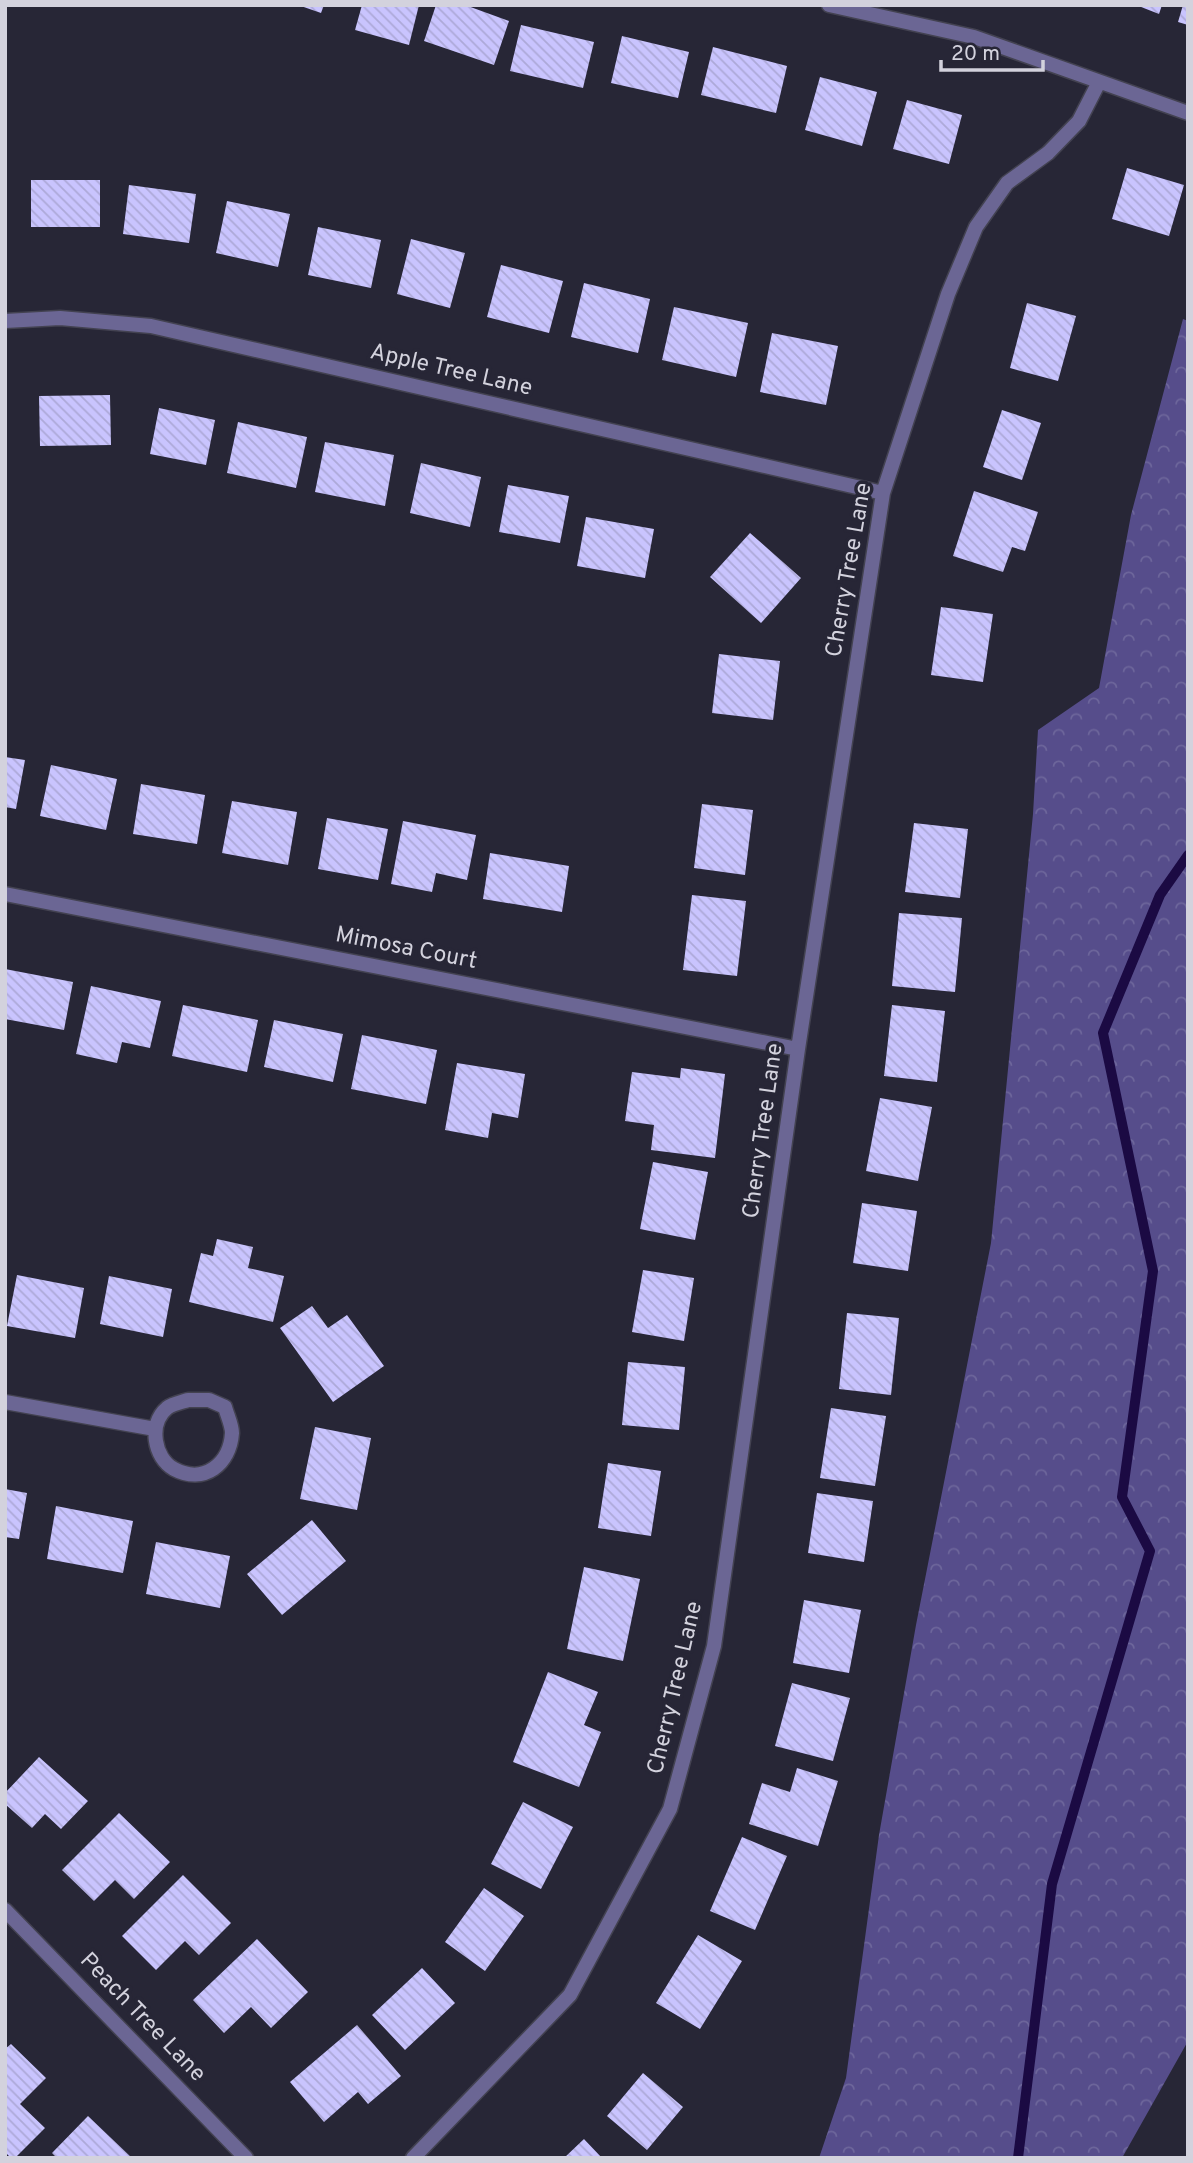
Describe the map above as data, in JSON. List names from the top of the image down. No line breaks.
{"streets":{"street":["Apple Tree Lane","Cherry Tree Lane","Mimosa Court","Peach Tree Lane"]},"crossings":[["Apple Tree Lane","Cherry Tree Lane"],["Cherry Tree Lane","Mimosa Court"]],"scale_bar":"20 m"}
